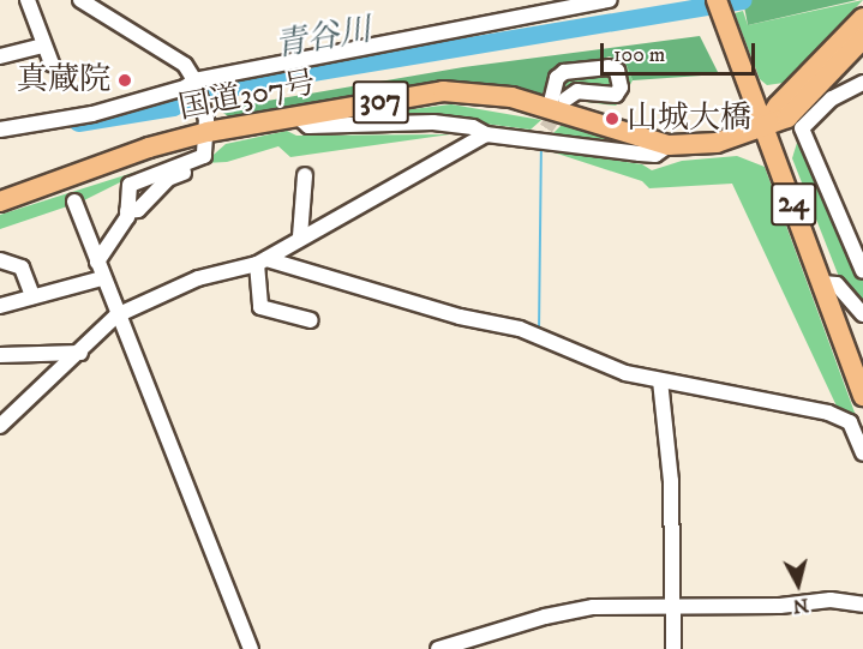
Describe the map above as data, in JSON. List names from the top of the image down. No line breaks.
{"streets":{"highway":["国道307号","307","24"]},"crossings":[["国道307号","24"]],"water":["青谷川"],"places":["真蔵院","山城大橋"],"scale_bar":"100 m","north":"bottom"}
